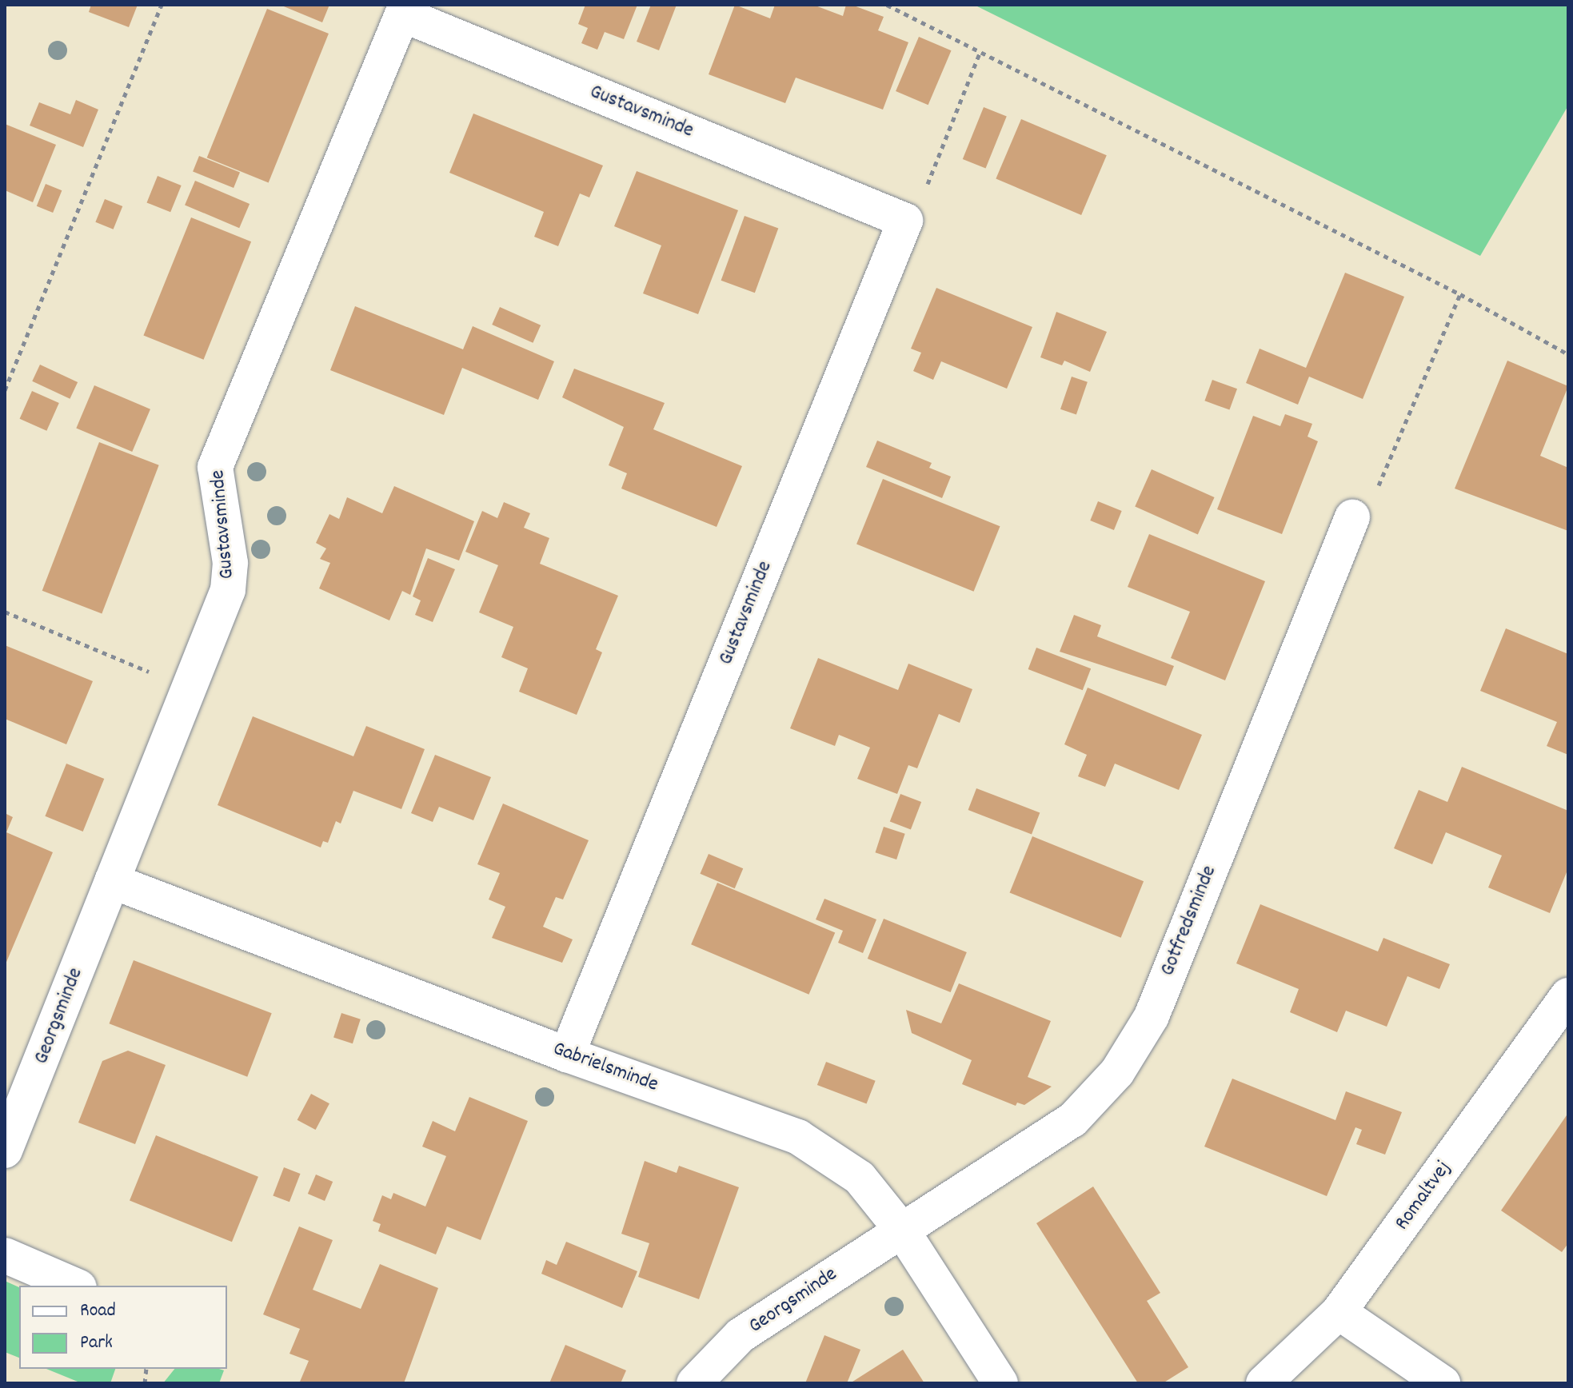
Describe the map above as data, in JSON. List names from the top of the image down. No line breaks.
{"streets":{"street":["Gustavsminde","Gotfredsminde","Georgsminde","Gabrielsminde","Romaltvej"]},"crossings":[["Gustavsminde","Georgsminde"],["Gustavsminde","Gabrielsminde"],["Gotfredsminde","Georgsminde"],["Gotfredsminde","Gabrielsminde"],["Georgsminde","Gabrielsminde"]],"legend":["Road","Park"]}
